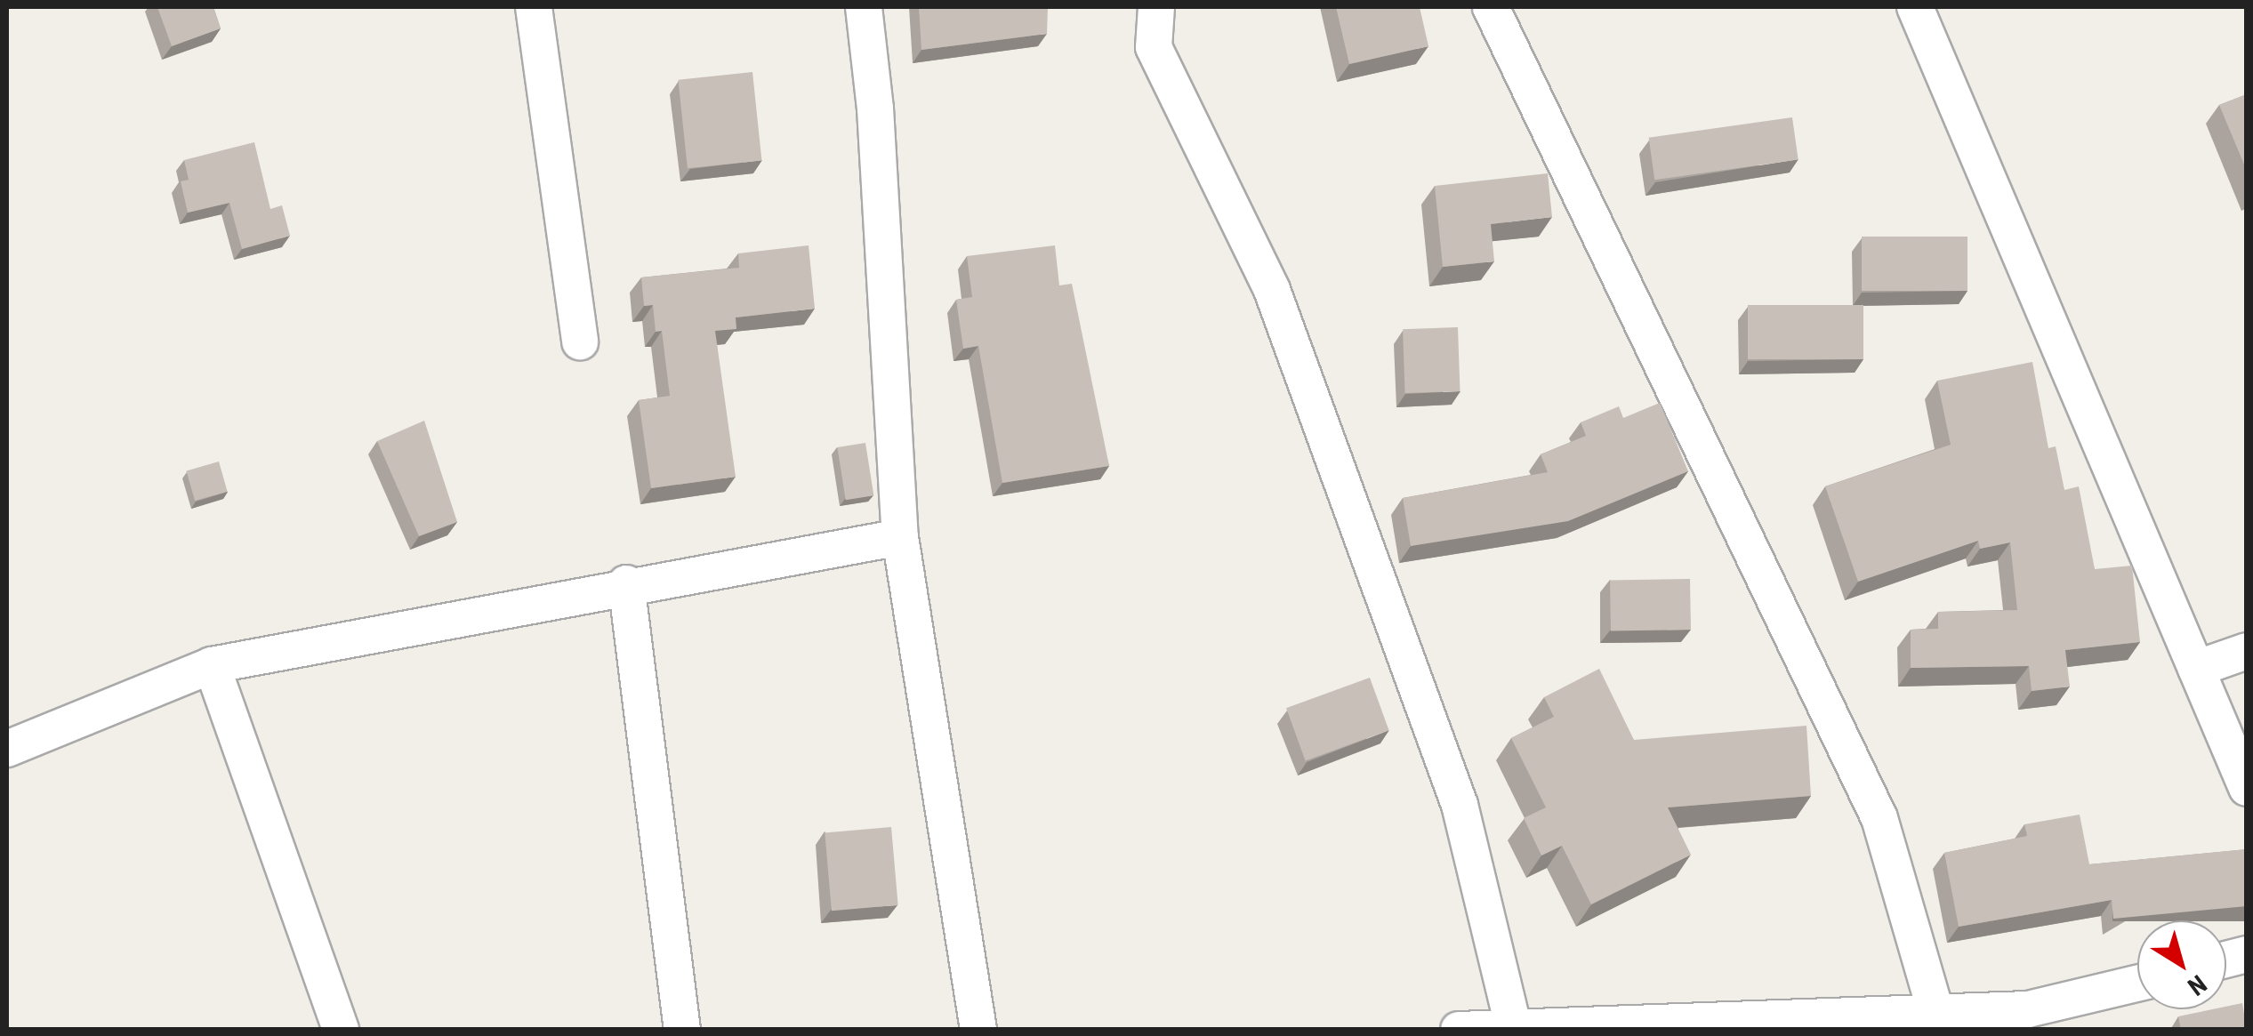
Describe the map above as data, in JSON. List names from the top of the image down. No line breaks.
{"north":"bottom right"}
